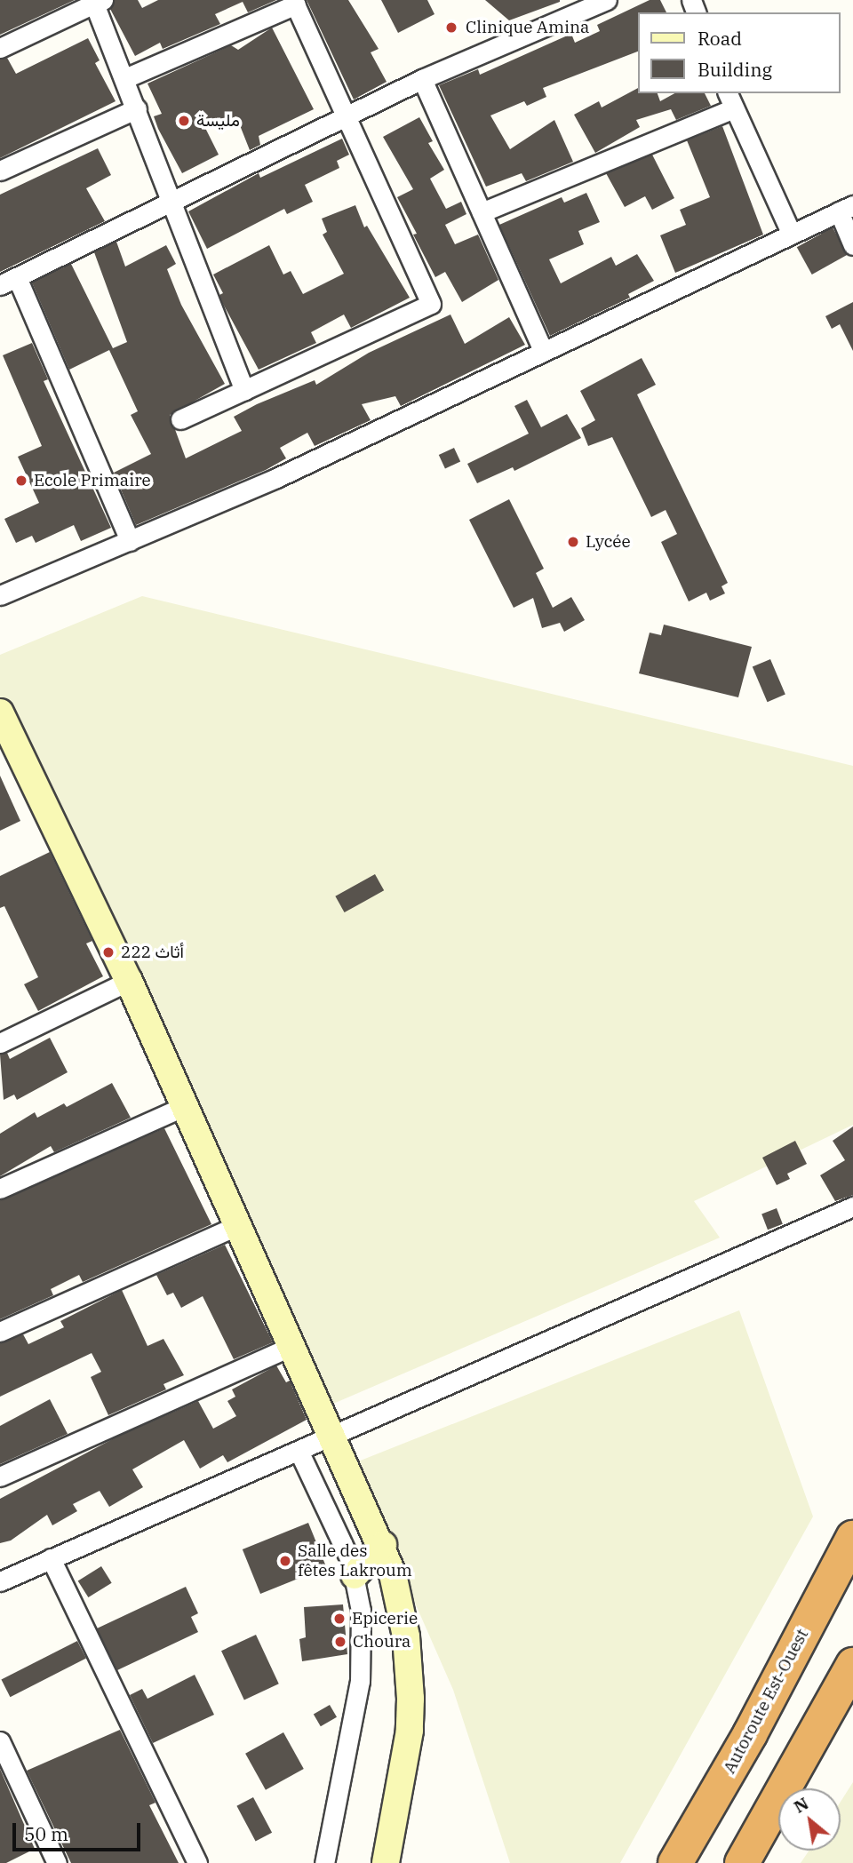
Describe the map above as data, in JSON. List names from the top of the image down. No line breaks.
{"streets":{"highway":["Autoroute Est-Ouest"]},"places":["Clinique Amina","مليسة","Ecole Primaire","Lycée","أثاث 222","Salle des fêtes Lakroum","Epicerie","Choura"],"legend":["Road","Building"],"scale_bar":"50 m","north":"top left"}
